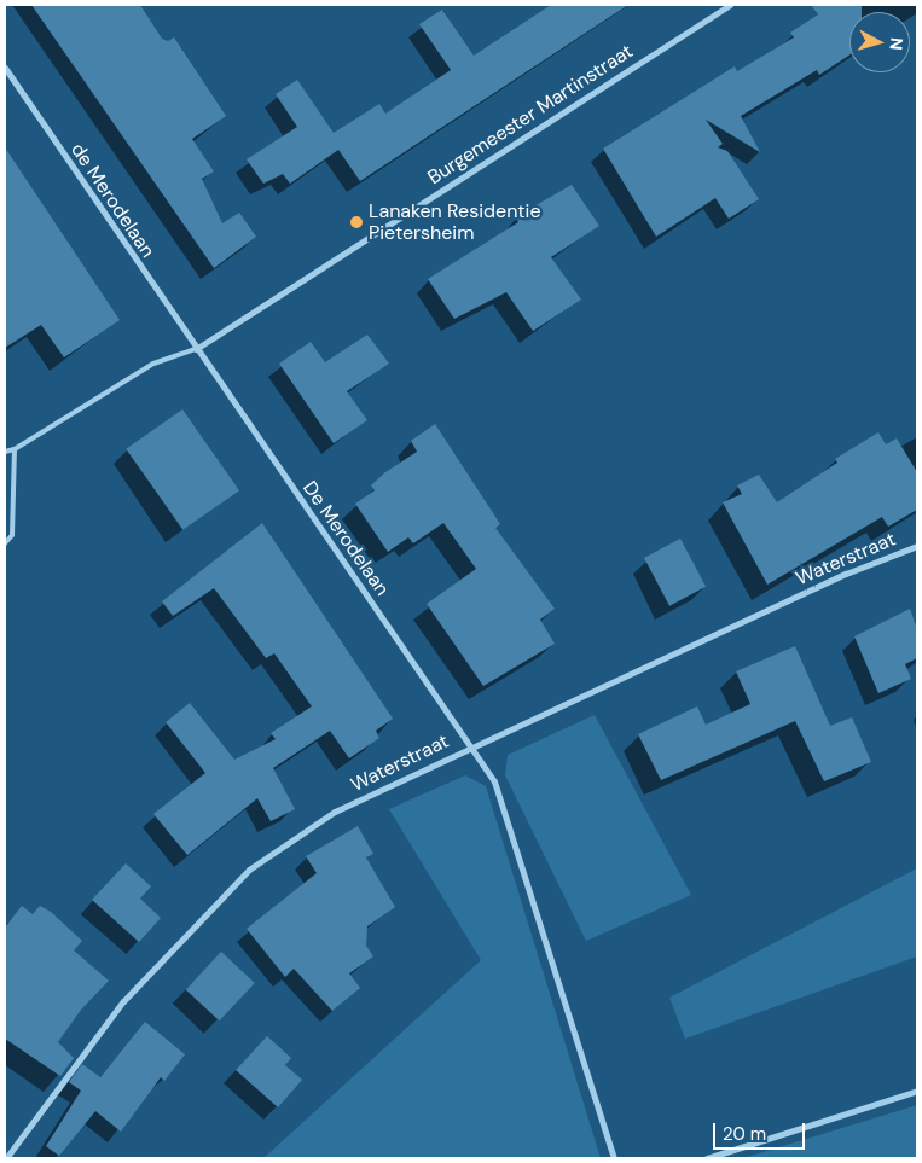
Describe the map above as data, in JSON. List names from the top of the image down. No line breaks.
{"streets":{"street":["Burgemeester Martinstraat","de Merodelaan","De Merodelaan","Waterstraat"]},"crossings":[["Burgemeester Martinstraat","de Merodelaan"],["Burgemeester Martinstraat","De Merodelaan"],["de Merodelaan","De Merodelaan"],["De Merodelaan","Waterstraat"]],"places":["Lanaken Residentie Pietersheim"],"scale_bar":"20 m","north":"right"}
